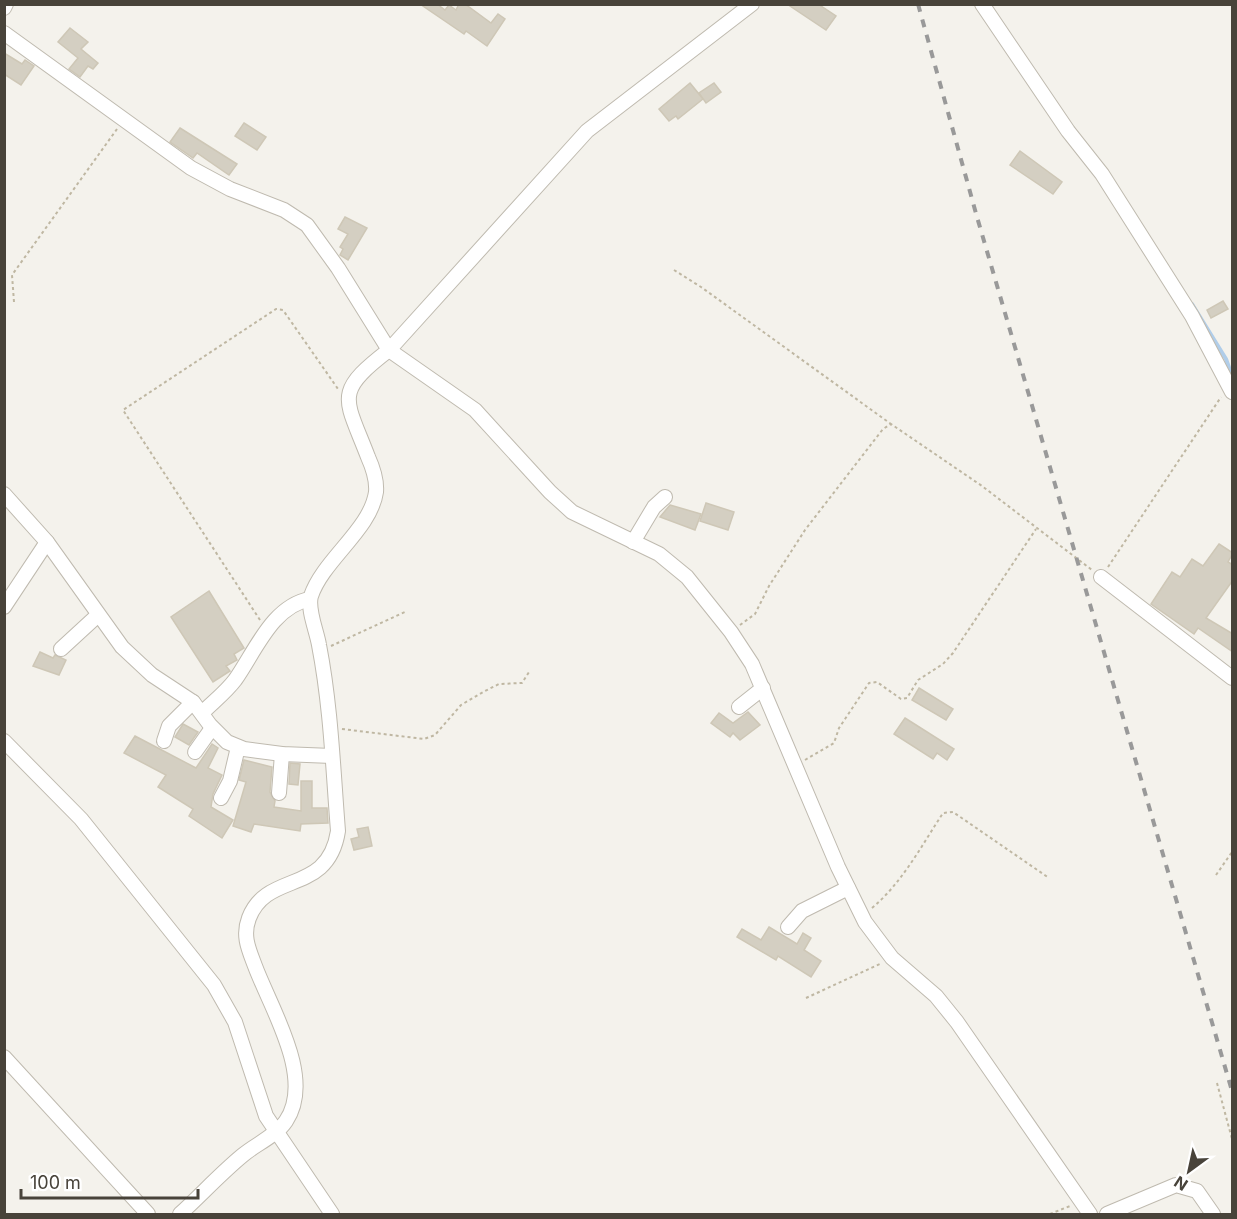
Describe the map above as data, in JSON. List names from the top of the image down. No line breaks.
{"scale_bar":"100 m","north":"bottom left"}
